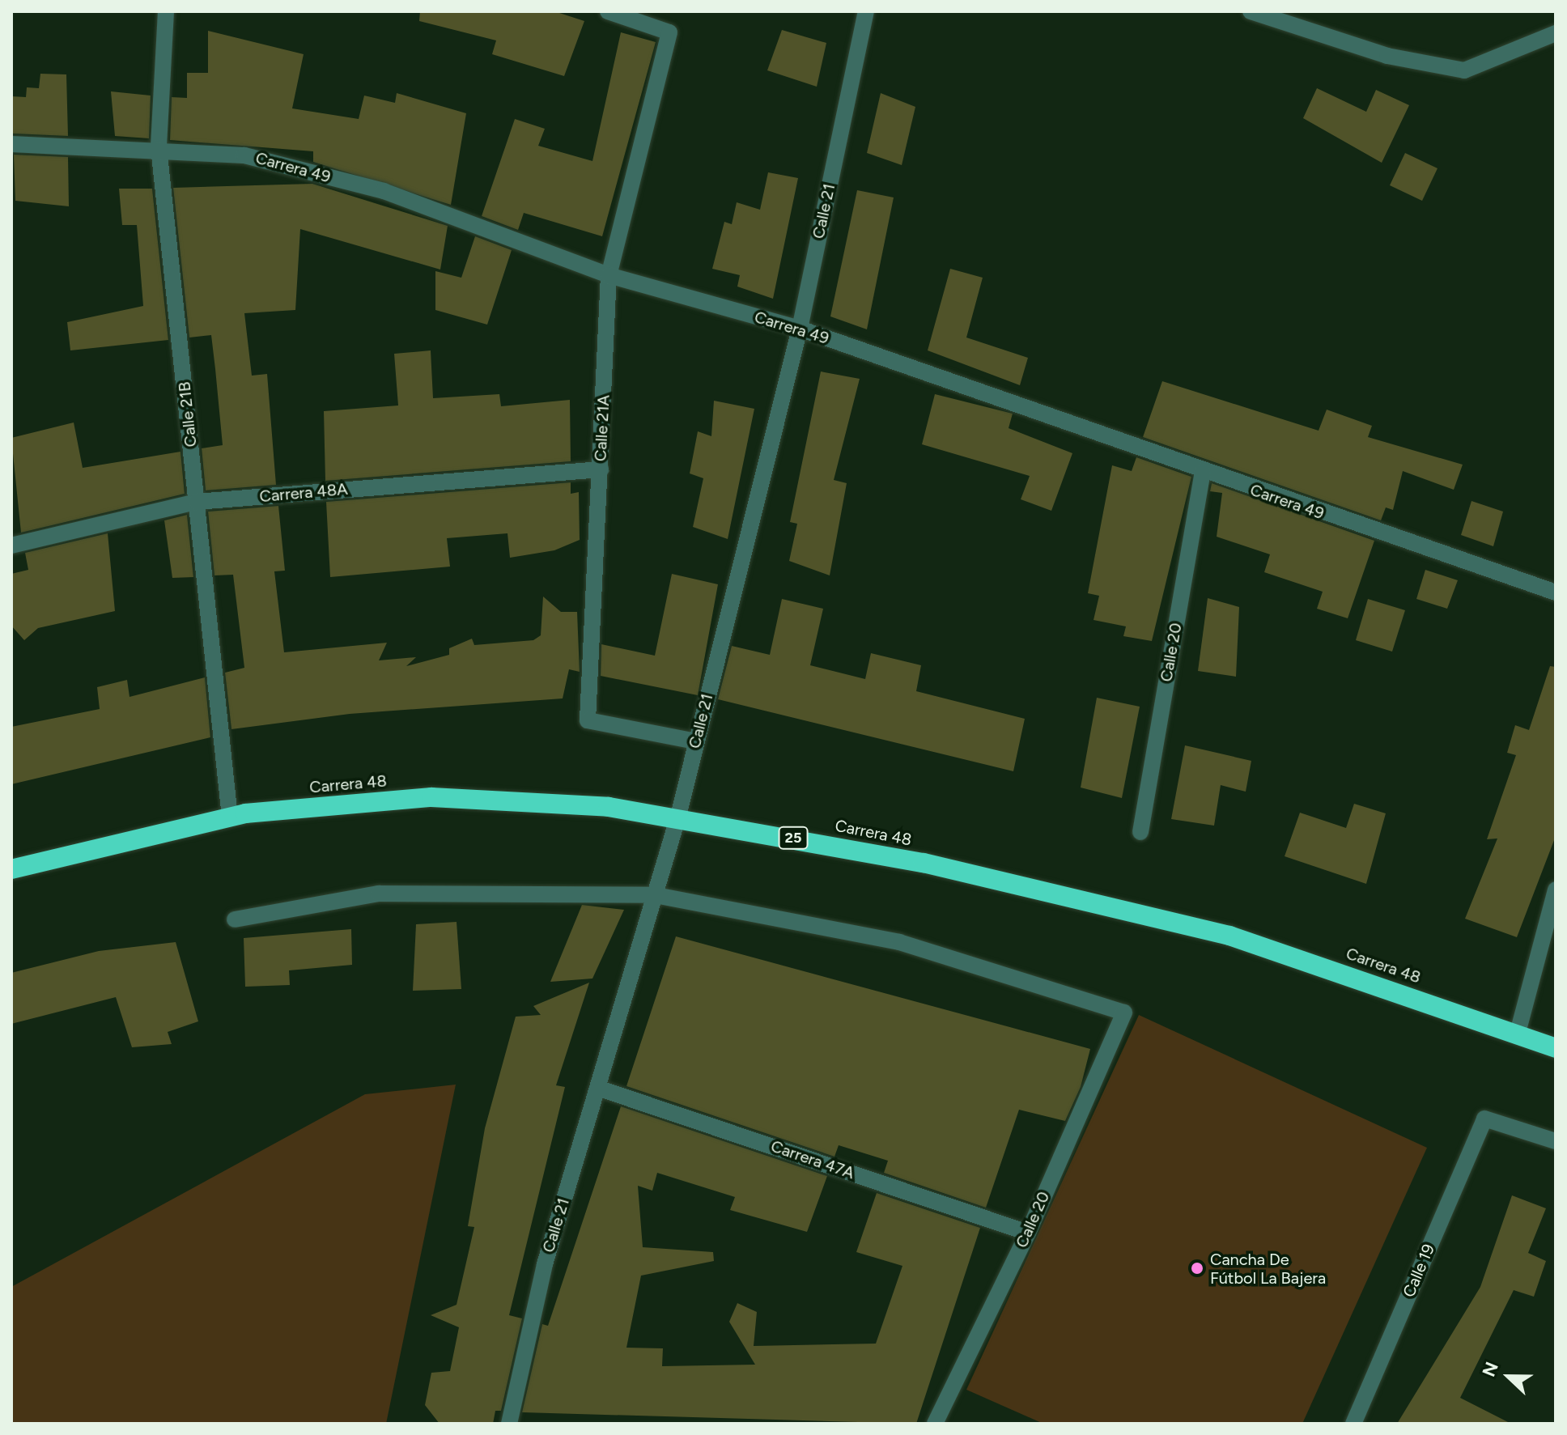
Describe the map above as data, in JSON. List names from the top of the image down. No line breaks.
{"streets":{"highway":["Carrera 48","25"],"street":["Carrera 49","Calle 21","Calle 21B","Calle 21A","Carrera 48A","Calle 20","Carrera 47A","Calle 19"]},"crossings":[["Carrera 49","Calle 21"],["Carrera 49","Calle 21B"],["Carrera 49","Calle 21A"],["Carrera 49","Calle 20"],["Calle 21","Calle 21A"],["Calle 21","Calle 20"],["Calle 21","Carrera 48"],["Calle 21","Carrera 47A"],["Calle 21B","Carrera 48A"],["Calle 21B","Carrera 48"],["Calle 21A","Carrera 48A"],["Calle 20","Carrera 47A"]],"places":["Cancha De Fútbol La Bajera"],"north":"left"}
